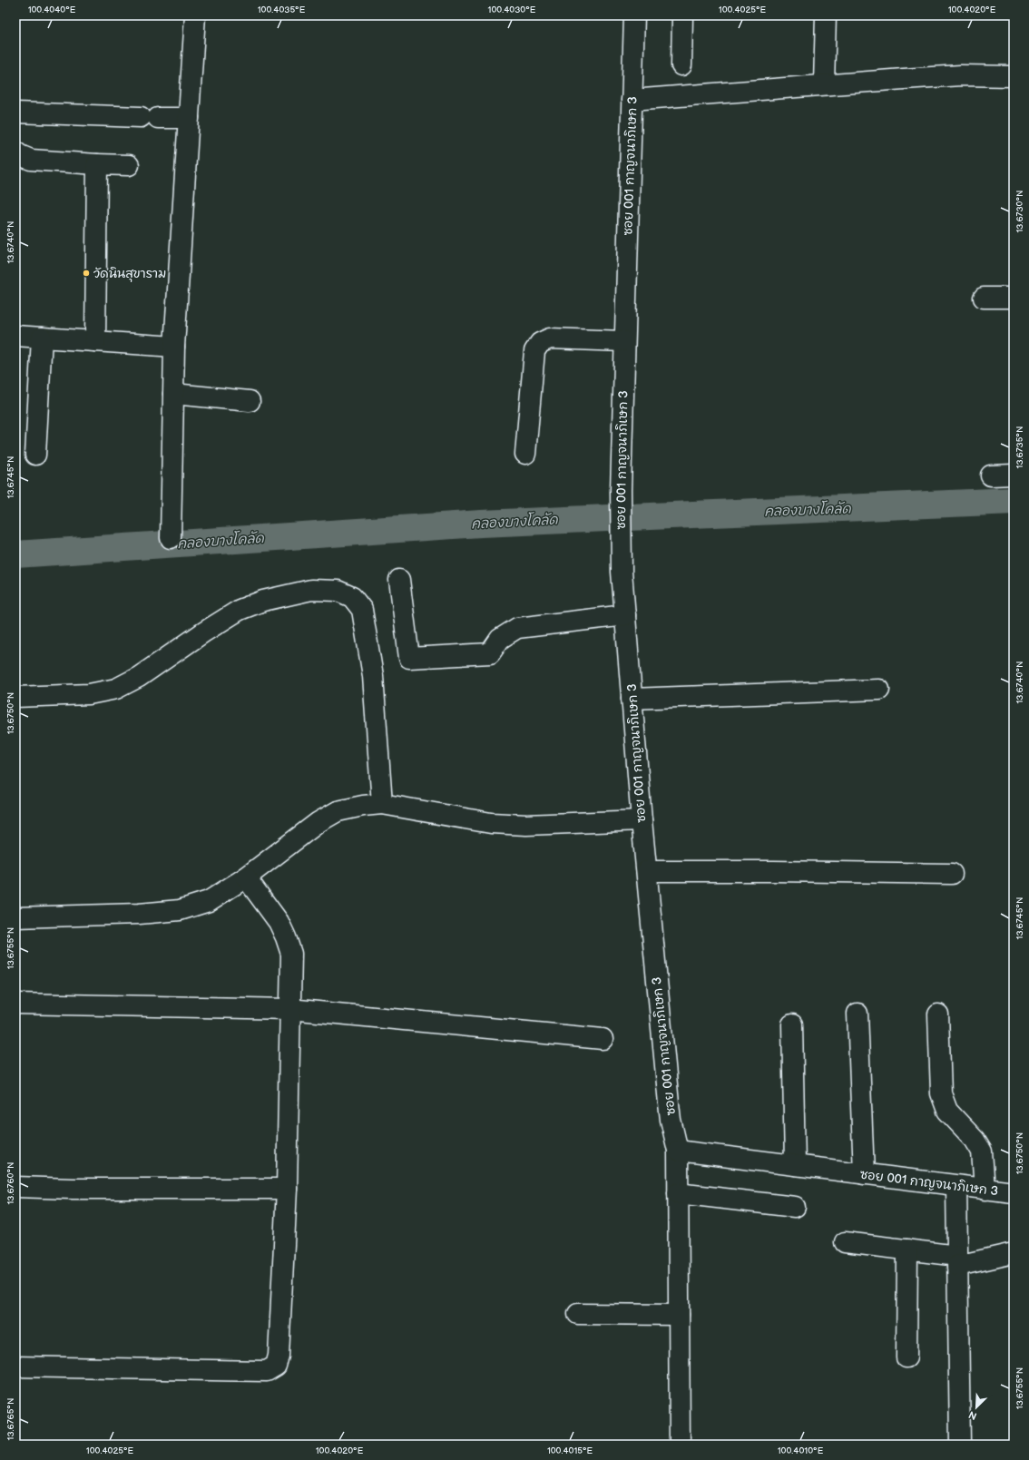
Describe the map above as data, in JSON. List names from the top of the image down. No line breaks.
{"streets":{"street":["ซอย 001 กาญจนาภิเษก 3"]},"water":["คลองบางโคลัด"],"places":["วัดนินสุขาราม"],"north":"bottom left","coordinates":["100.4040°E","100.4035°E","100.4030°E","100.4025°E","100.4020°E","13.6730°N","13.6740°N","13.6735°N","13.6745°N","13.6750°N","13.6755°N","13.6760°N","13.6765°N","100.4015°E","100.4010°E"]}
